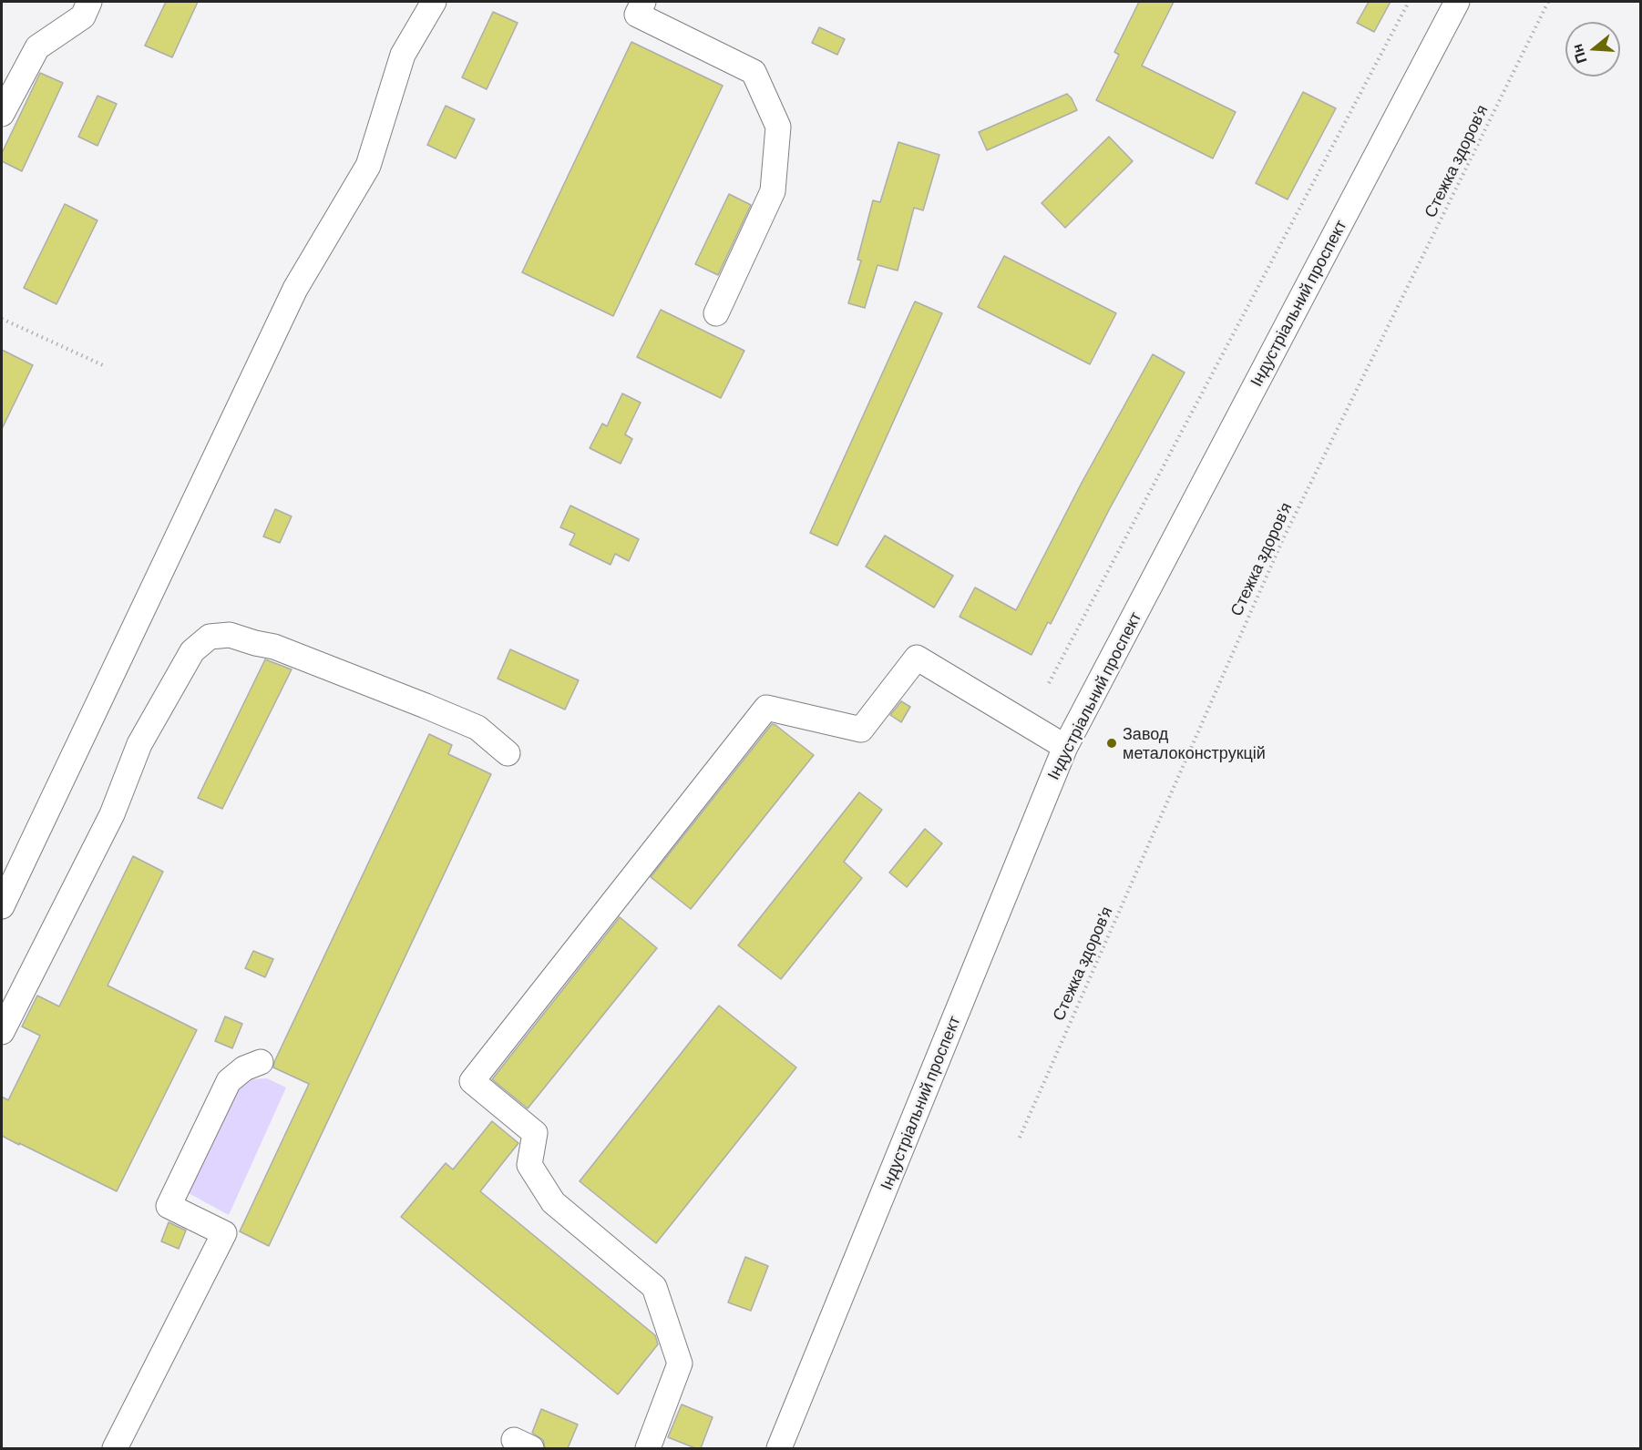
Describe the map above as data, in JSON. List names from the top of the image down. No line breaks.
{"streets":{"street":["Індустріальний проспект"],"path":["Стежка здоров'я"]},"places":["Завод металоконструкцій"],"north":"left"}
